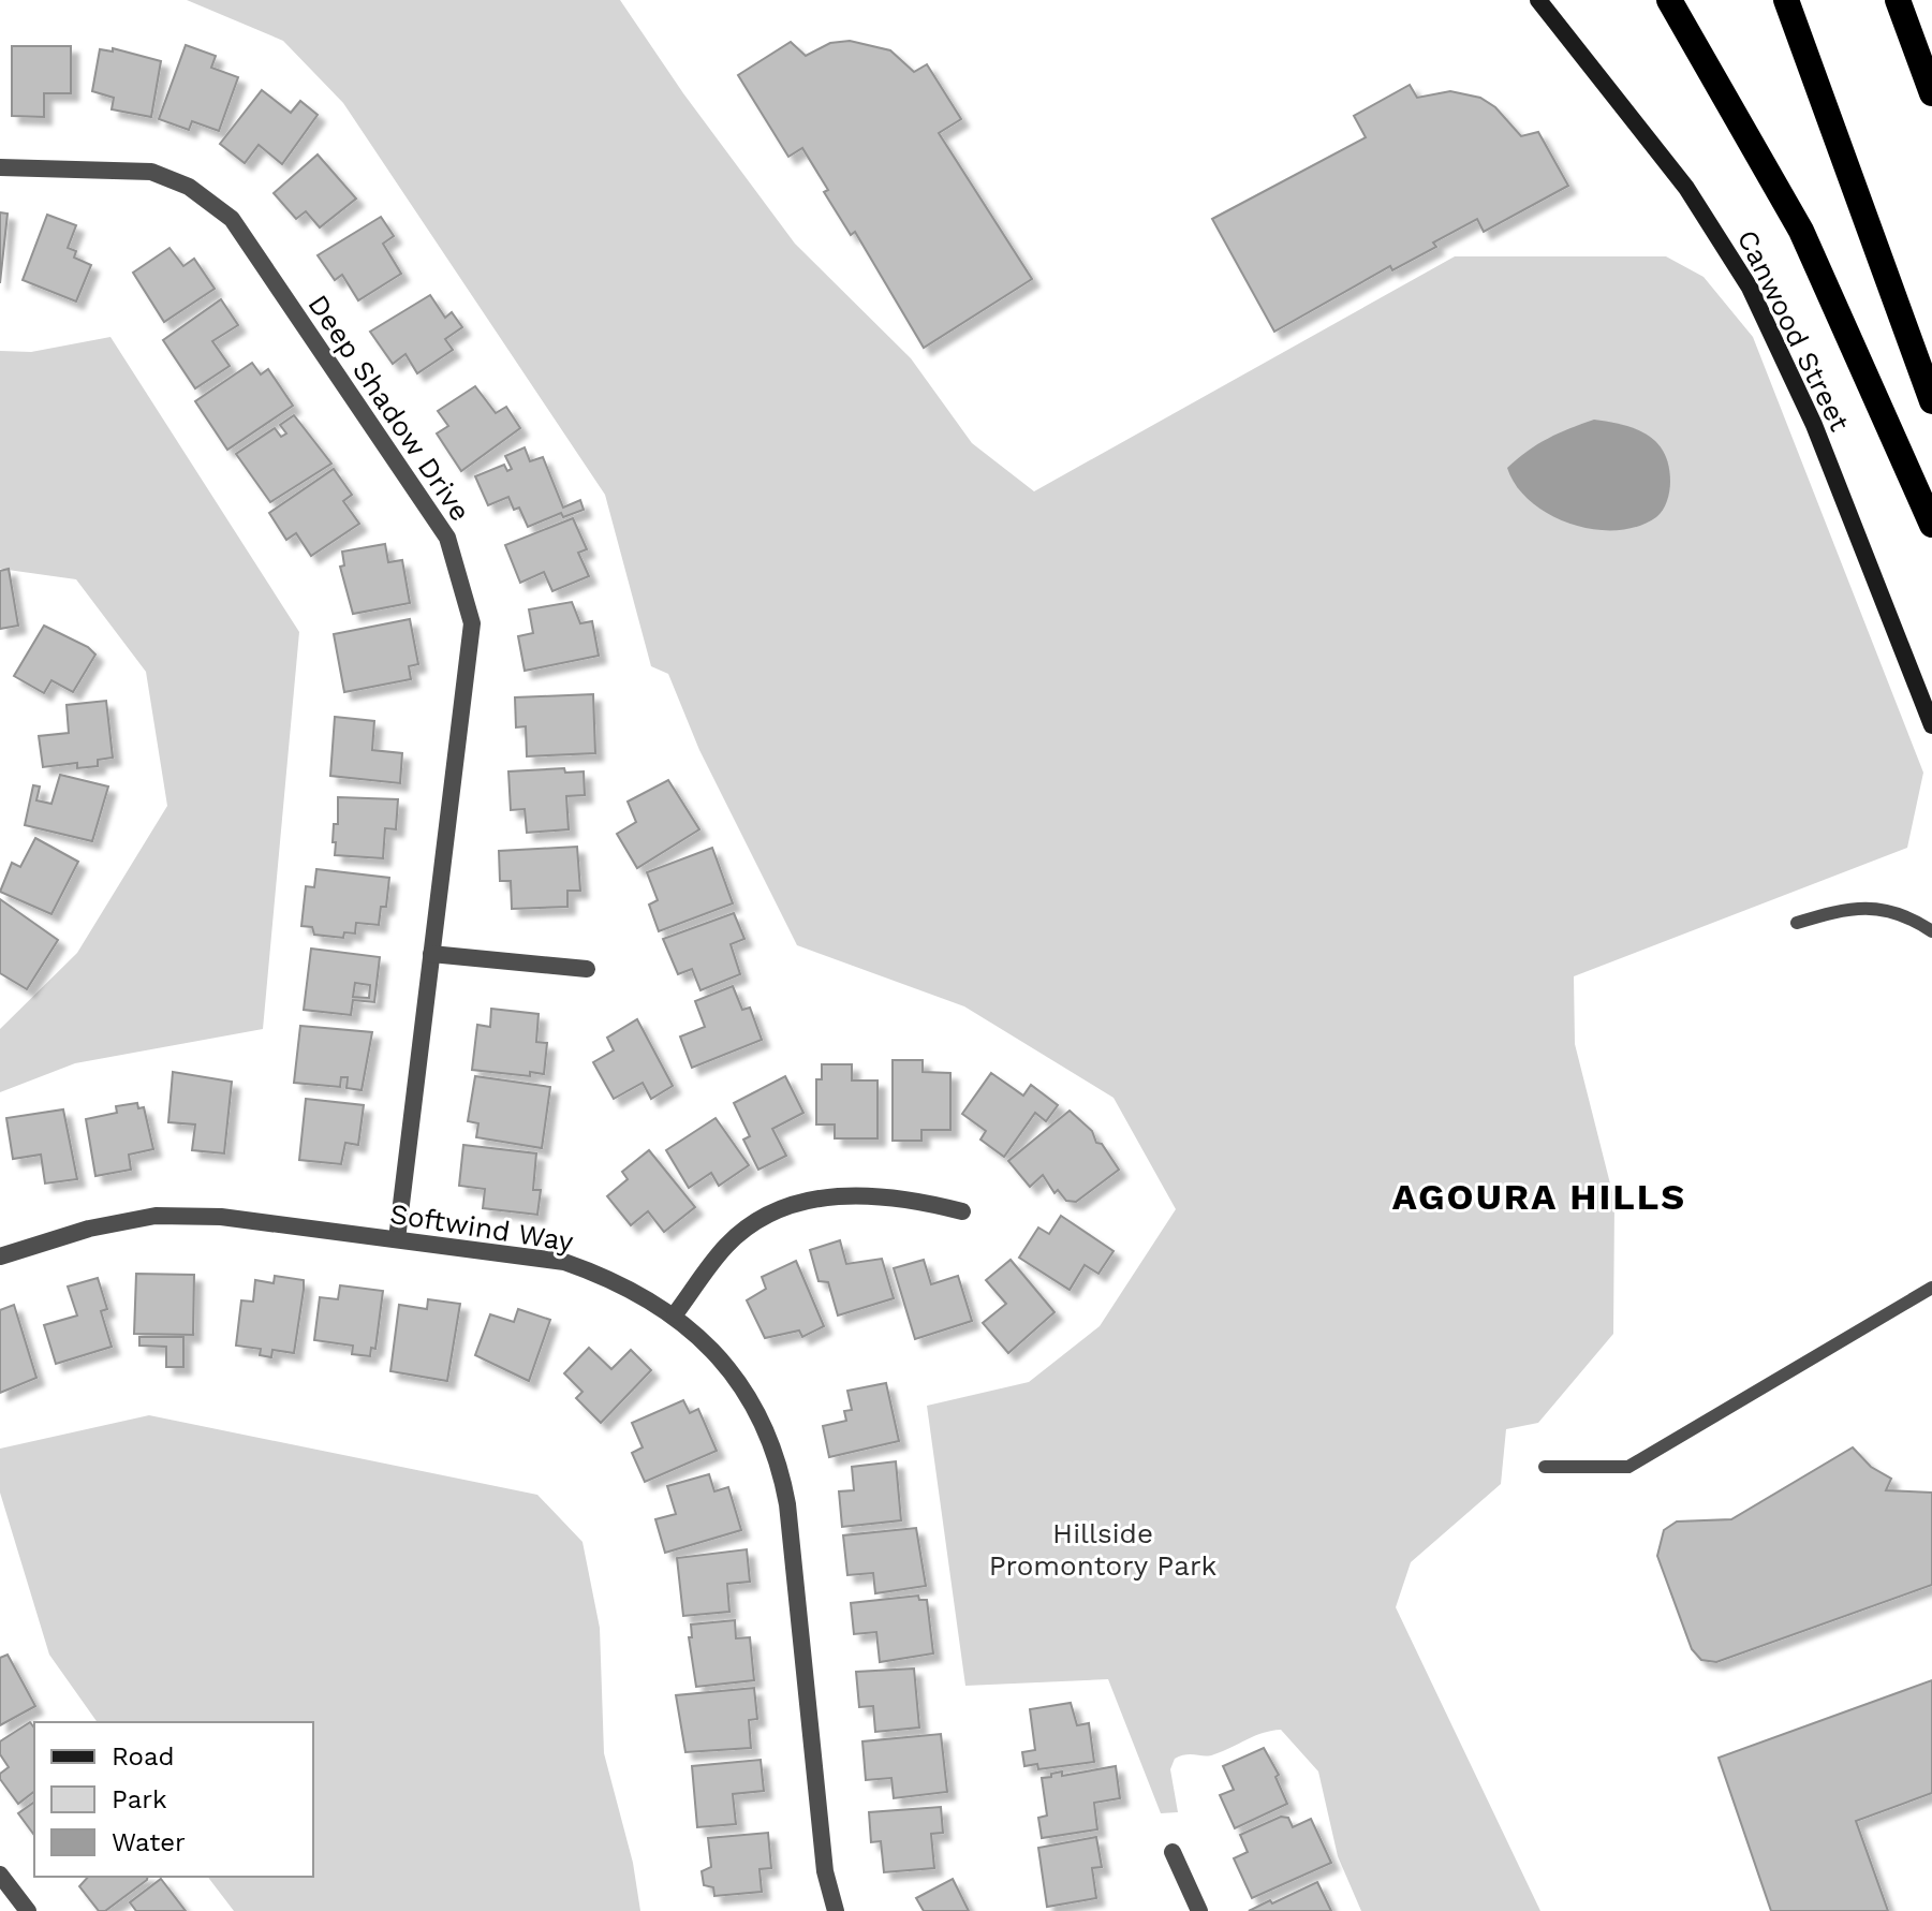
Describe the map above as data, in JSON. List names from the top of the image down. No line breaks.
{"streets":{"street":["Canwood Street","Deep Shadow Drive","Softwind Way"]},"crossings":[["Deep Shadow Drive","Softwind Way"]],"districts":["AGOURA HILLS"],"parks":["Hillside Promontory Park"],"legend":["Road","Park","Water"]}
